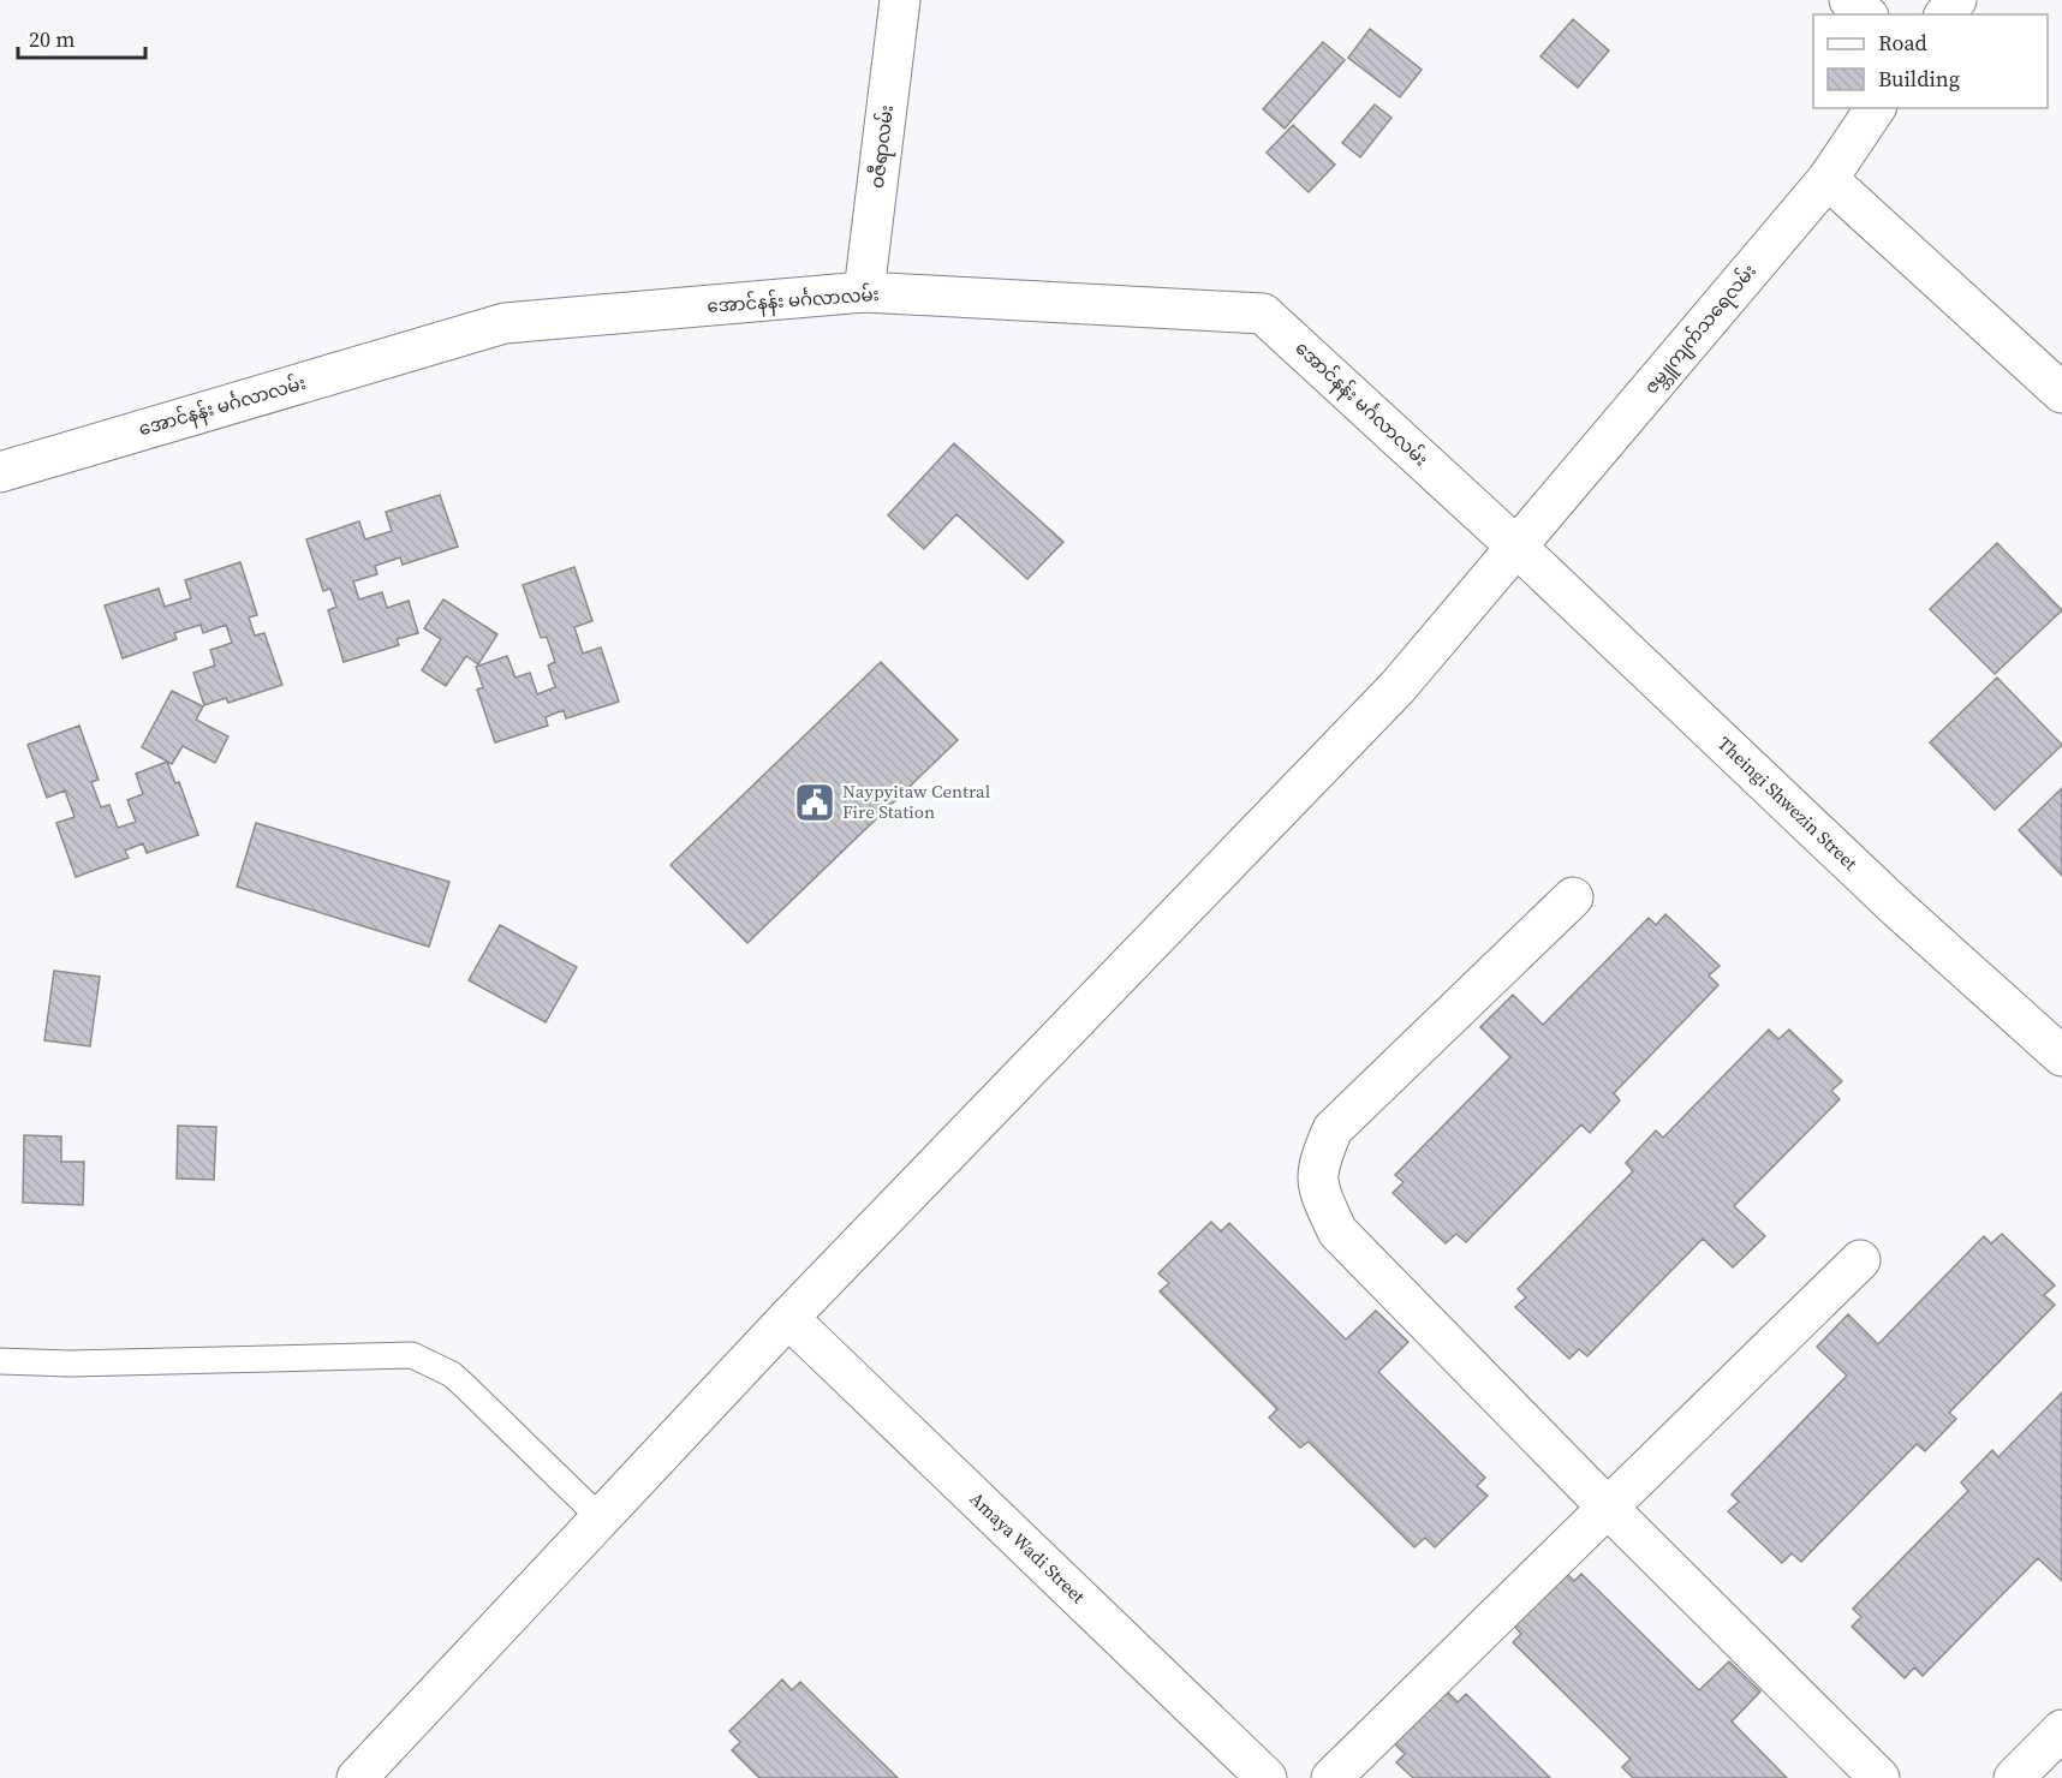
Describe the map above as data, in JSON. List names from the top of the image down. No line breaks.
{"streets":{"street":["ဝဇီရာလမ်း","အောင်နန်း မင်္ဂလာလမ်း","ဇမ္ဘူကျက်သရေလမ်း","Theingi Shwezin Street","Amaya Wadi Street"]},"crossings":[["ဝဇီရာလမ်း","အောင်နန်း မင်္ဂလာလမ်း"],["အောင်နန်း မင်္ဂလာလမ်း","ဇမ္ဘူကျက်သရေလမ်း"],["အောင်နန်း မင်္ဂလာလမ်း","Theingi Shwezin Street"],["ဇမ္ဘူကျက်သရေလမ်း","Theingi Shwezin Street"],["ဇမ္ဘူကျက်သရေလမ်း","Amaya Wadi Street"]],"places":{"public building":["Naypyitaw Central Fire Station"]},"legend":["Road","Building"],"scale_bar":"20 m"}
